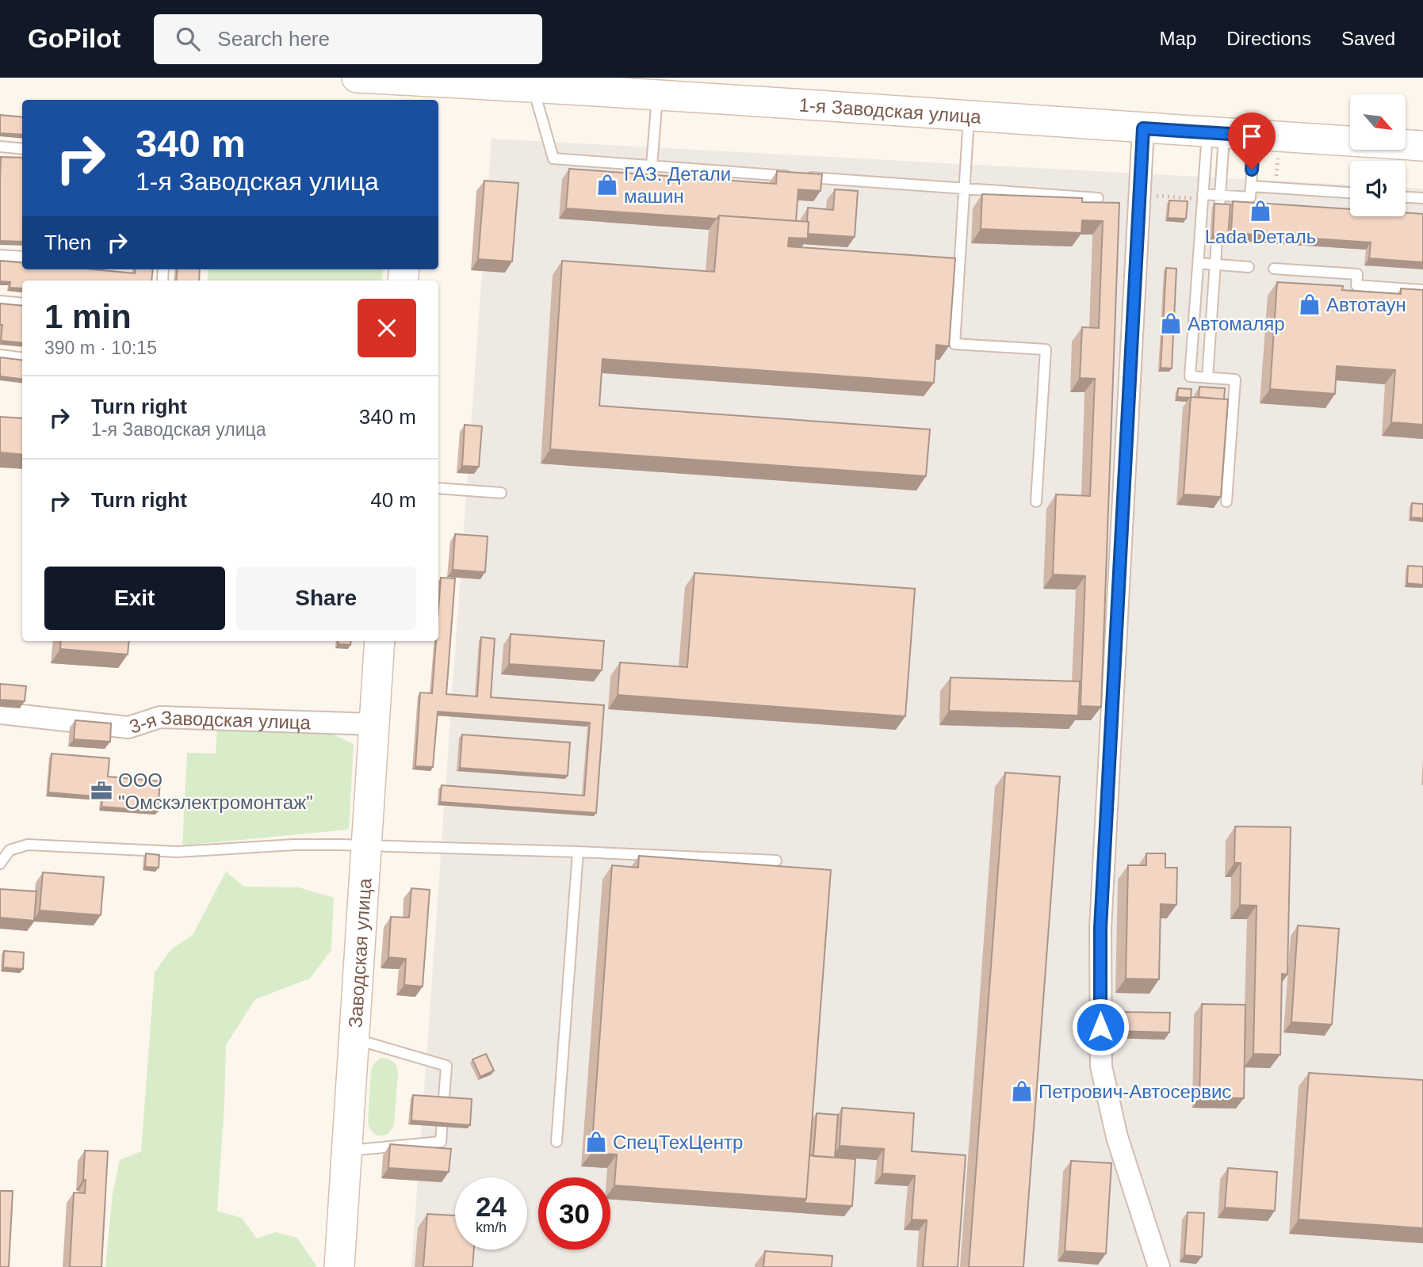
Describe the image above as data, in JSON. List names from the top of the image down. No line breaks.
{"streets":{"main road":["1-я Заводская улица","Заводская улица"],"street":["3-я Заводская улица"]},"crossings":[["3-я Заводская улица","Заводская улица"]],"places":{"shop":["ГАЗ. Детали машин","Lada Dеталь","Автотаун","Автомаляр","Петрович-Автосервис","СпецТехЦентр"],"office":["ООО \"Омскэлектромонтаж\""]},"north":"bottom right","page":{"header":"GoPilot","search":"Search here","nav":["Map","Directions","Saved"],"turn":["340 m","1-я Заводская улица"],"then":"Then","heading":["1 min","390 m · 10:15"],"list":[{"name":"Turn right","note":"1-я Заводская улица","value":"340 m"},{"name":"Turn right","value":"40 m"}],"buttons":["Exit","Share"],"speed":"24 km/h","limit":"30"}}
